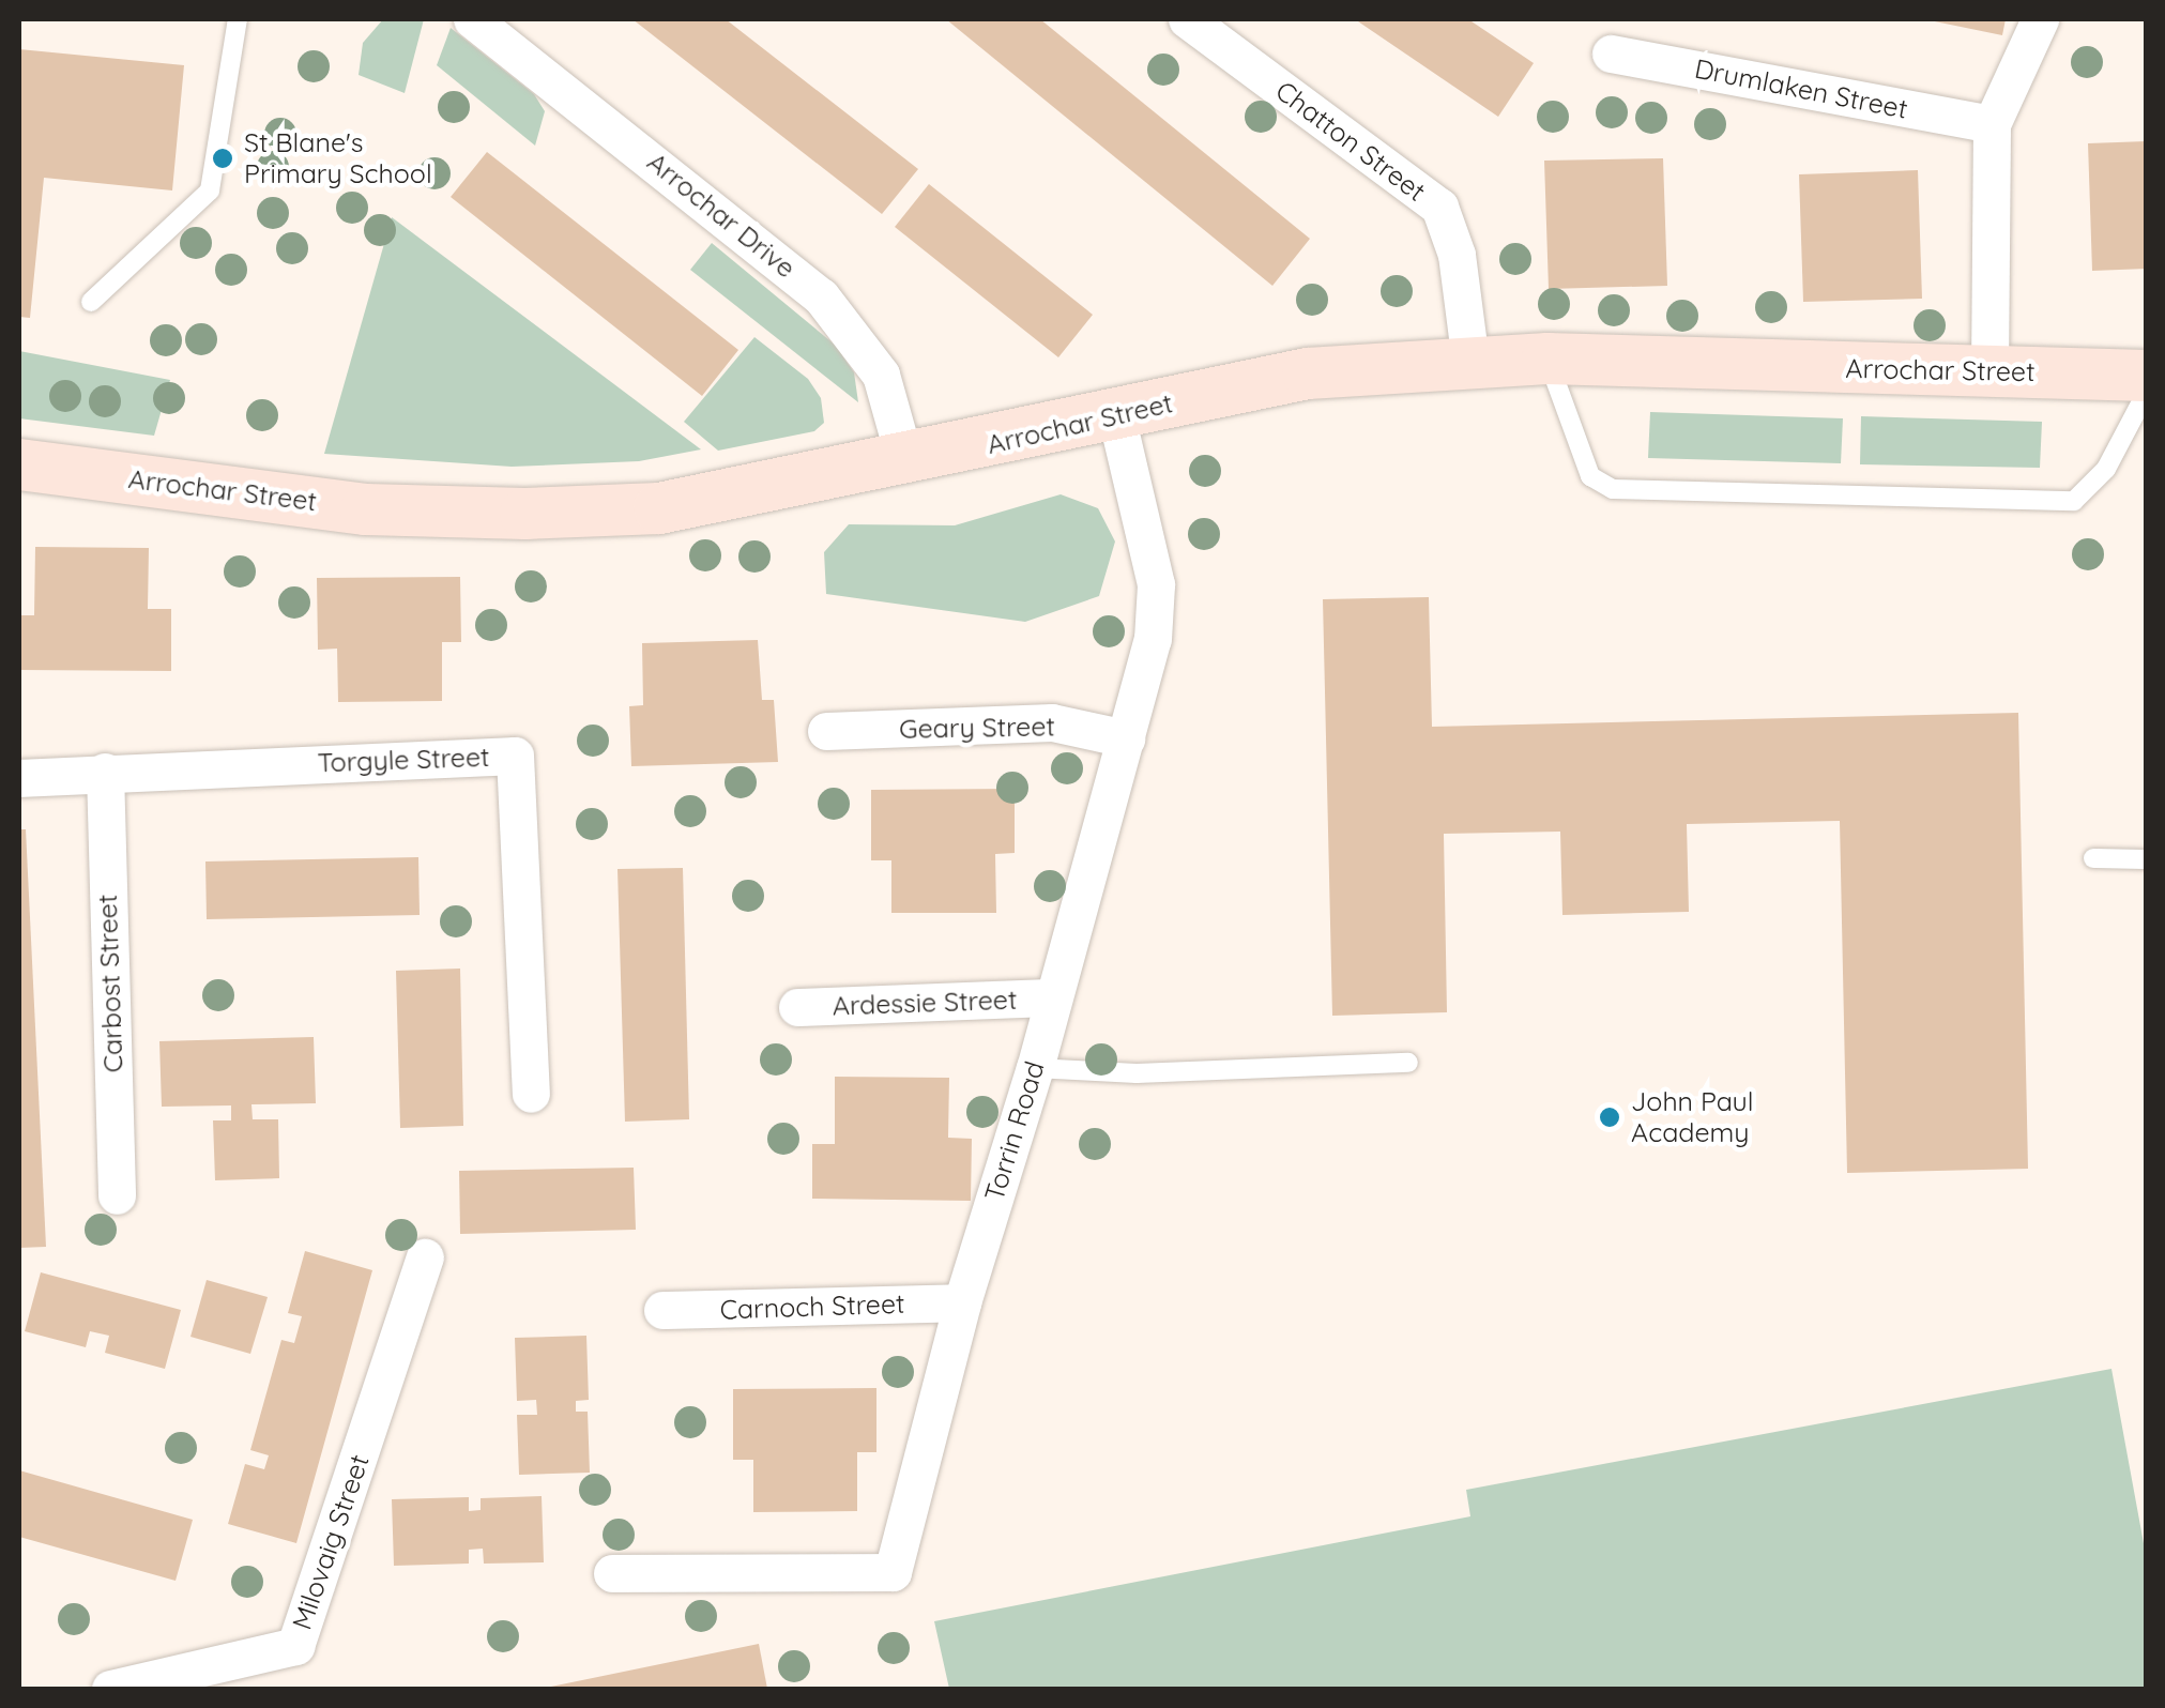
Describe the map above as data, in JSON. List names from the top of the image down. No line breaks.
{"streets":{"street":["Drumlaken Street","Chatton Street","Arrochar Drive","Arrochar Street","Geary Street","Torgyle Street","Carbost Street","Ardessie Street","Torrin Road","Carnoch Street","Milovaig Street"]},"crossings":[["Chatton Street","Arrochar Street"],["Arrochar Drive","Arrochar Street"],["Arrochar Street","Torrin Road"],["Geary Street","Torrin Road"],["Torgyle Street","Carbost Street"],["Ardessie Street","Torrin Road"],["Torrin Road","Carnoch Street"]],"places":["St Blane's Primary School","John Paul Academy"]}
